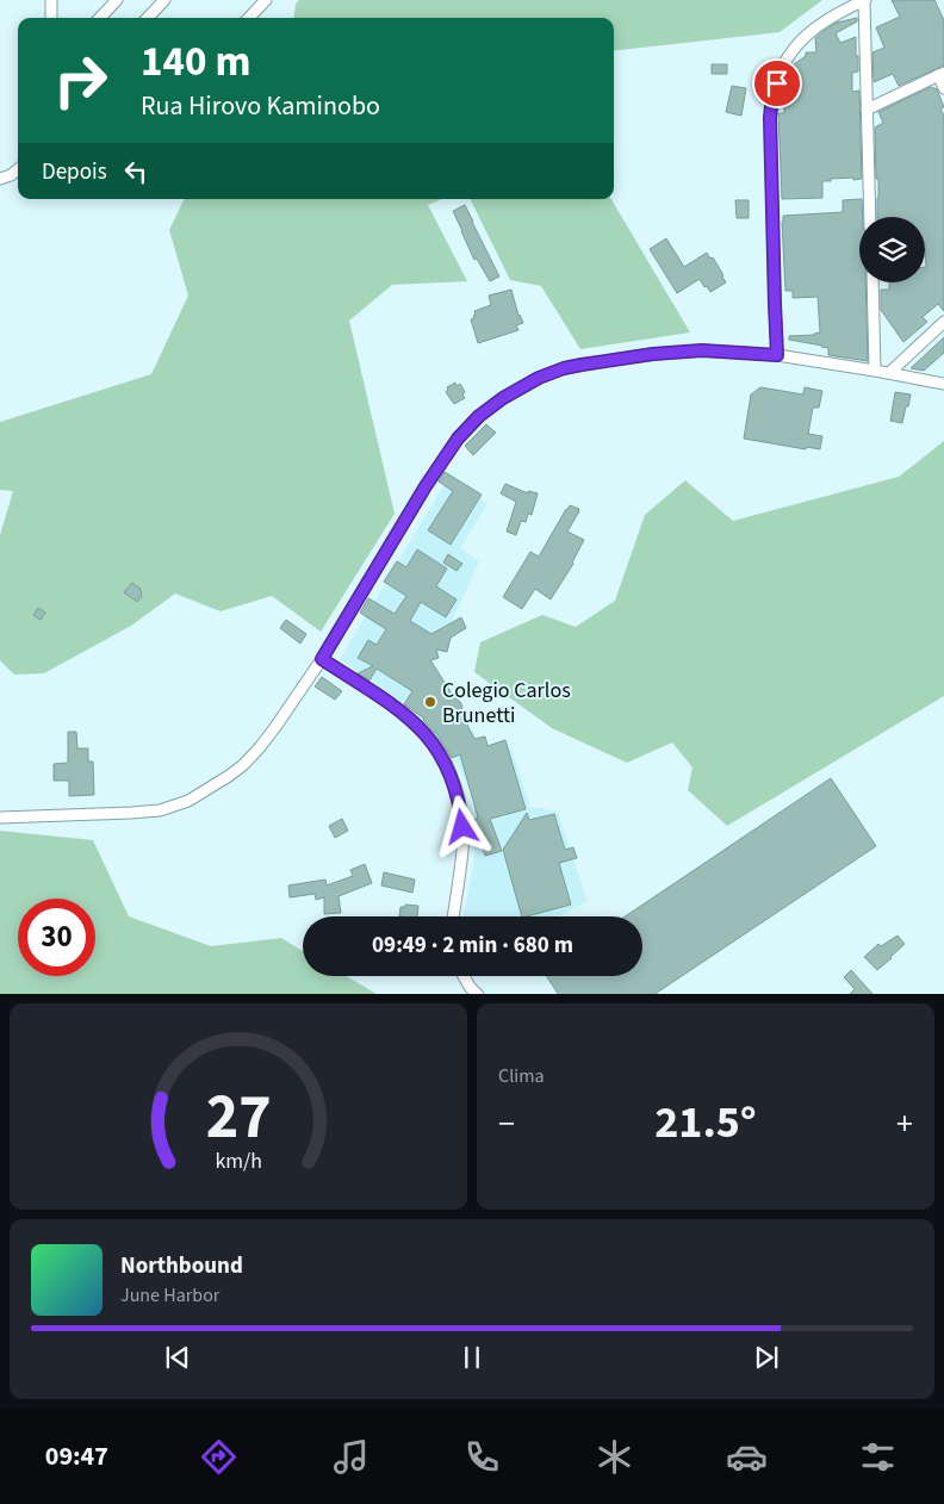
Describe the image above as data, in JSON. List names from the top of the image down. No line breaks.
{"places":["Colegio Carlos Brunetti"],"page":{"turn":["140 m","Rua Hirovo Kaminobo"],"then":"Depois","limit":"30","trip":"09:49 · 2 min · 680 m","tile":"Clima","heat":["−","21.5°","+"],"song":["Northbound","June Harbor"],"tabs":"09:47","gauge":["27","km/h"]}}
